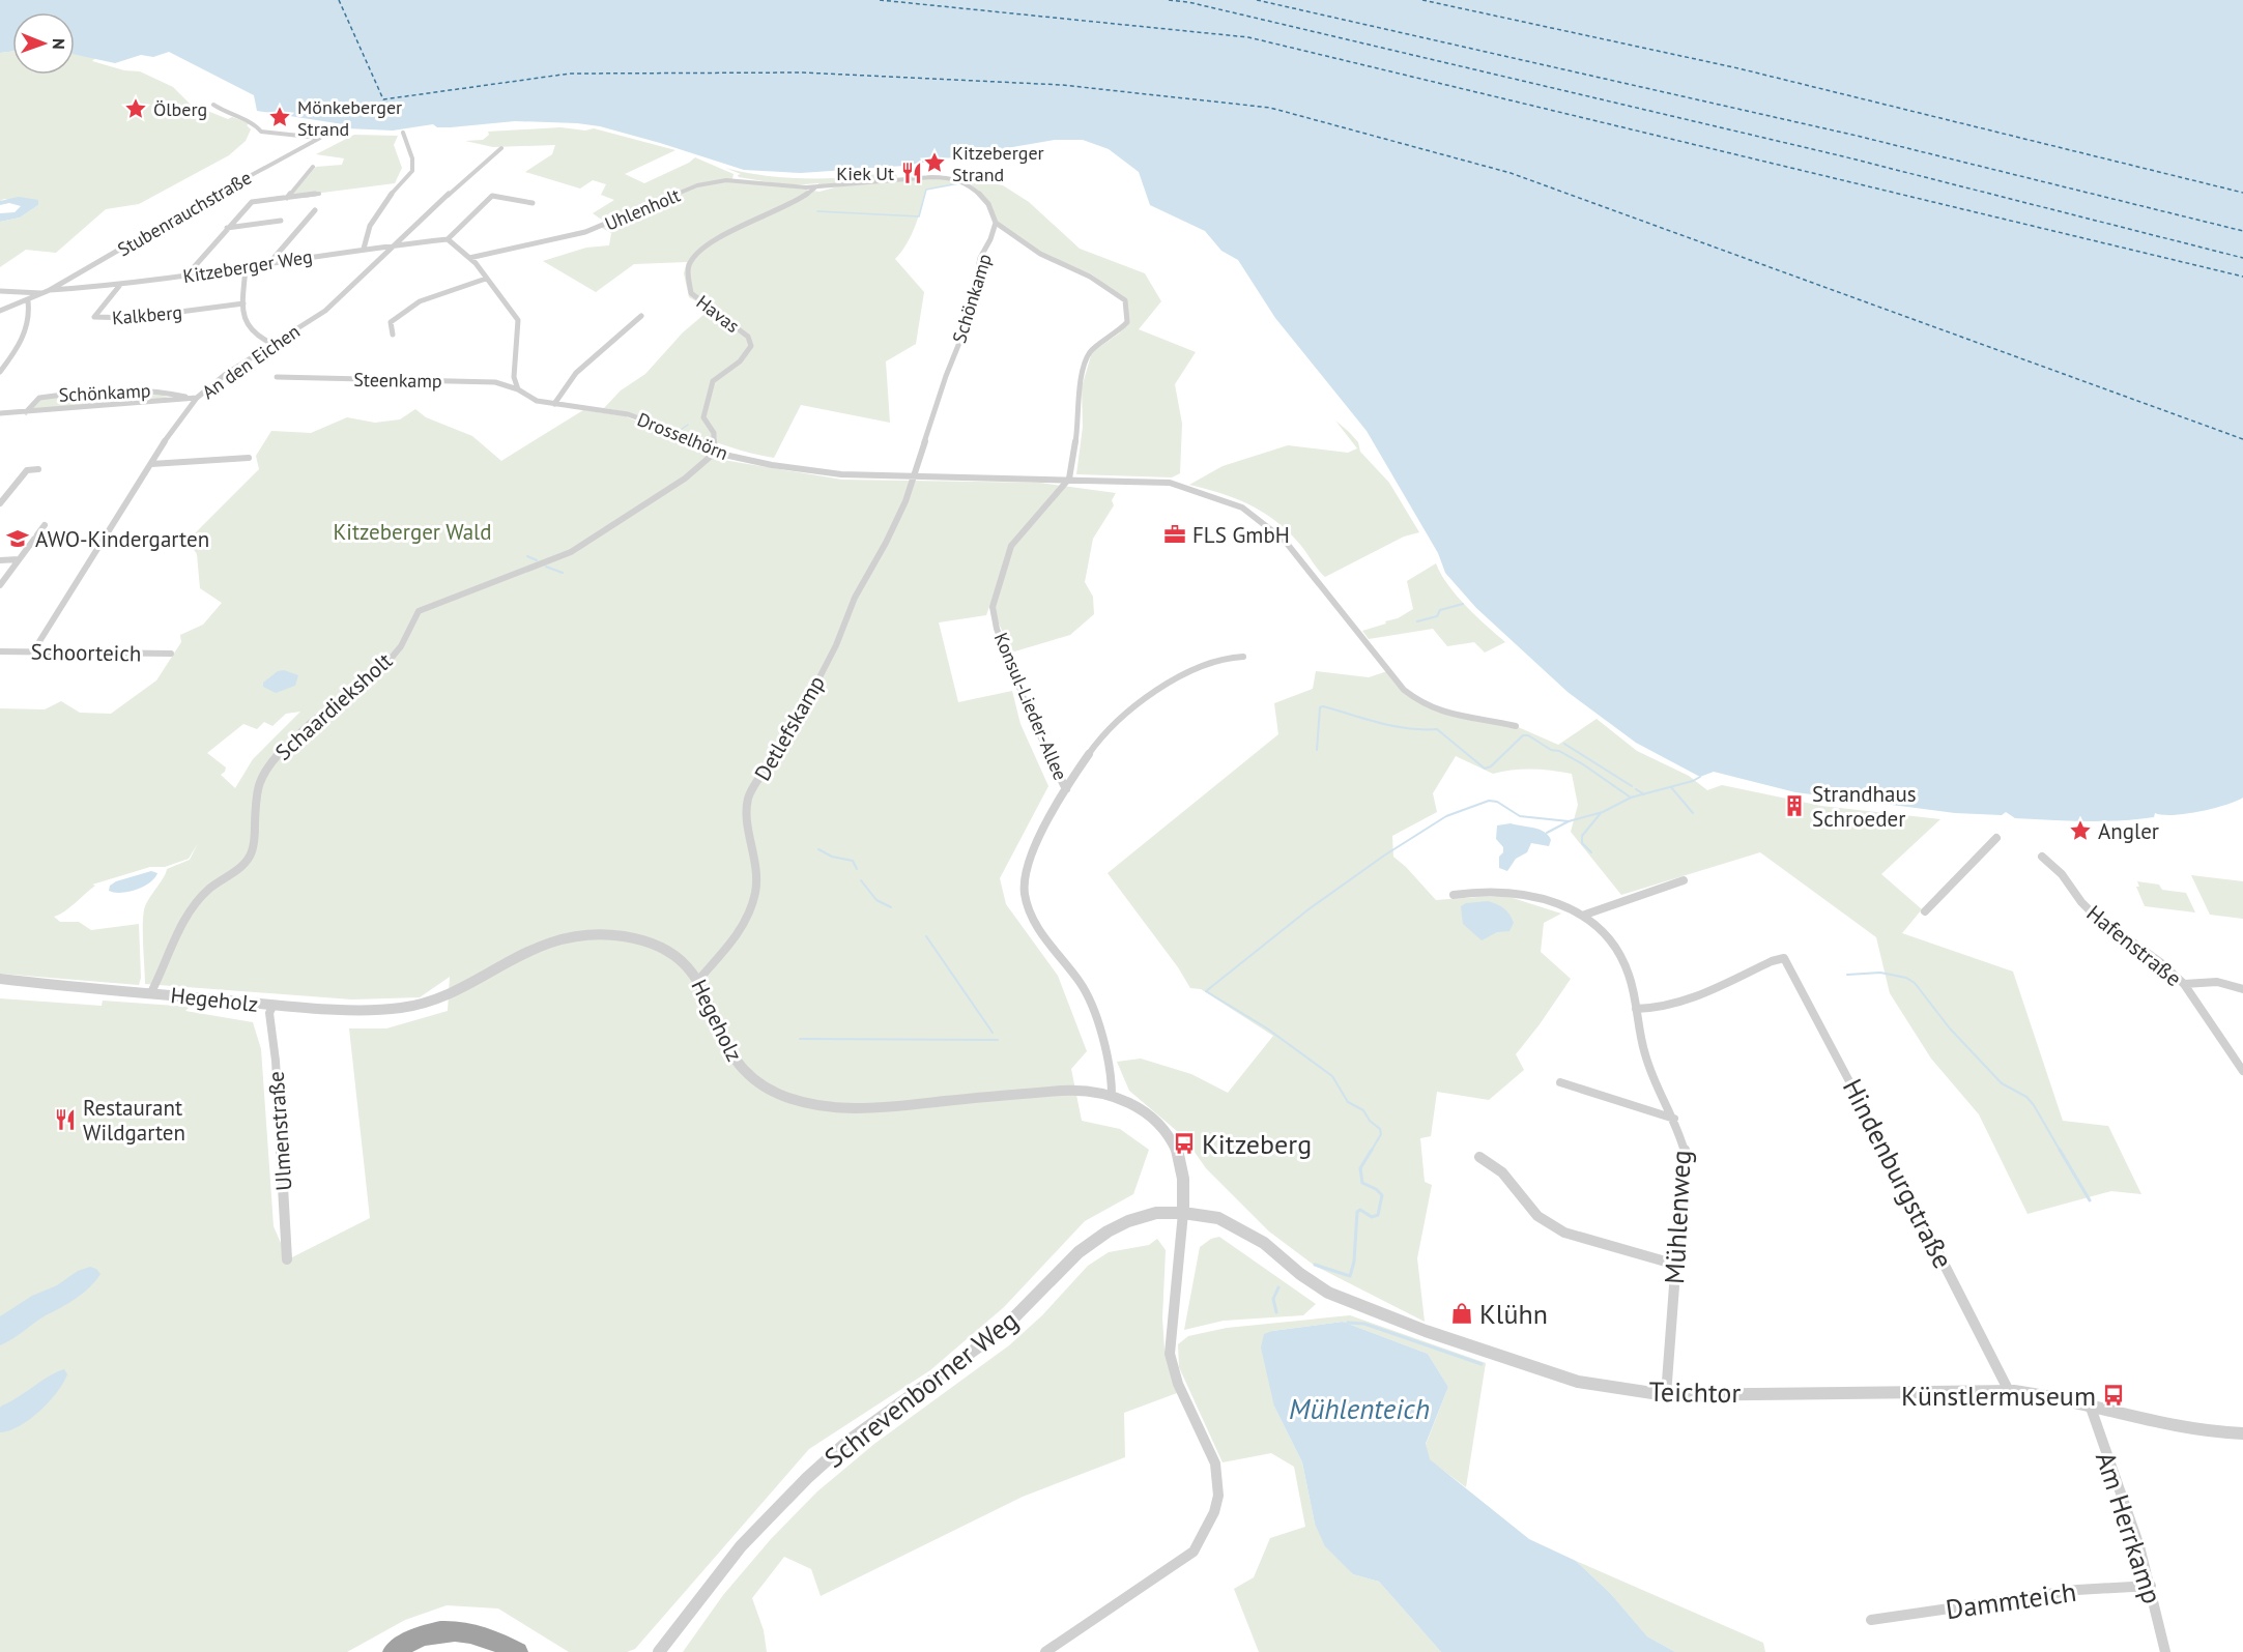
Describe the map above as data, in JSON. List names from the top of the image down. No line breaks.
{"streets":{"street":["Uhlenholt","Stubenrauchstraße","Kitzeberger Weg","Schönkamp","Havas","Kalkberg","An den Eichen","Steenkamp","Drosselhörn","Schoorteich","Schaardieksholt","Konsul-Lieder-Allee","Detlefskamp","Hafenstraße","Hegeholz","Ulmenstraße","Hindenburgstraße","Mühlenweg","Schrevenborner Weg","Teichtor","Am Herrkamp","Dammteich"]},"crossings":[["Uhlenholt","Schönkamp"],["Uhlenholt","Havas"],["Stubenrauchstraße","Kitzeberger Weg"],["Kitzeberger Weg","Kalkberg"],["Kitzeberger Weg","An den Eichen"],["Schönkamp","An den Eichen"],["Schönkamp","Drosselhörn"],["Schönkamp","Detlefskamp"],["Havas","Drosselhörn"],["Havas","Schaardieksholt"],["An den Eichen","Schoorteich"],["Steenkamp","Drosselhörn"],["Drosselhörn","Schaardieksholt"],["Drosselhörn","Konsul-Lieder-Allee"],["Drosselhörn","Detlefskamp"],["Schaardieksholt","Hegeholz"],["Detlefskamp","Hegeholz"],["Hegeholz","Ulmenstraße"],["Hegeholz","Schrevenborner Weg"],["Hegeholz","Teichtor"],["Hindenburgstraße","Mühlenweg"],["Hindenburgstraße","Teichtor"],["Mühlenweg","Teichtor"],["Schrevenborner Weg","Teichtor"],["Teichtor","Am Herrkamp"],["Am Herrkamp","Dammteich"]],"water":["Mühlenteich"],"parks":["Kitzeberger Wald"],"places":{"place":["Ölberg","Mönkeberger Strand","Kitzeberger Strand","Angler"],"restaurant":["Kiek Ut","Restaurant Wildgarten"],"office":["FLS GmbH"],"school or university":["AWO-Kindergarten"],"building":["Strandhaus Schroeder"],"bus stop":["Kitzeberg","Künstlermuseum"],"shop":["Klühn"]},"north":"right"}
